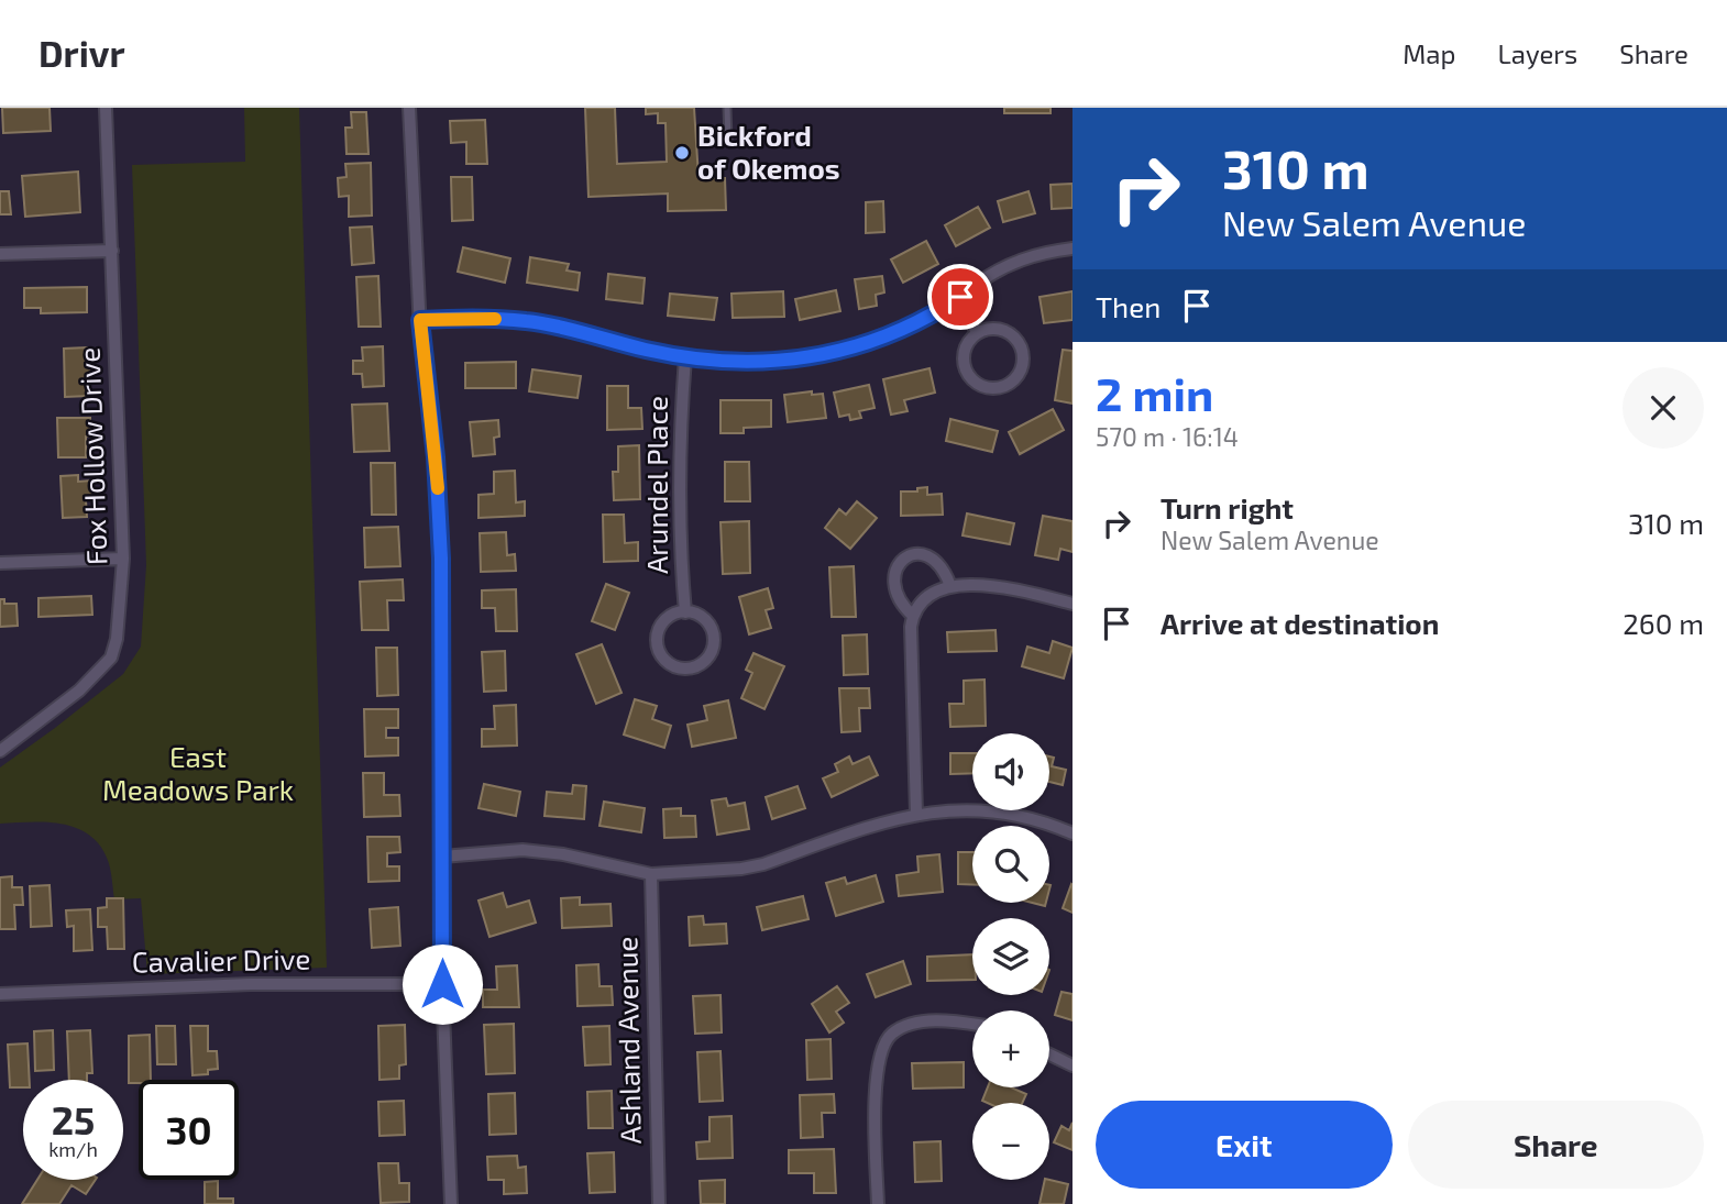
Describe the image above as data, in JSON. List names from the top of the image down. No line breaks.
{"streets":{"street":["Fox Hollow Drive","Arundel Place","Cavalier Drive","Ashland Avenue"]},"parks":["East Meadows Park"],"places":["Bickford of Okemos"],"page":{"header":"Drivr","nav":["Map","Layers","Share"],"turn":["310 m","New Salem Avenue"],"then":"Then","heading":["2 min","570 m · 16:14"],"list":[{"name":"Turn right","note":"New Salem Avenue","value":"310 m"},{"name":"Arrive at destination","value":"260 m"}],"map_buttons":["+","−"],"speed":"25 km/h","limit":"30","buttons":["Exit","Share"]}}
